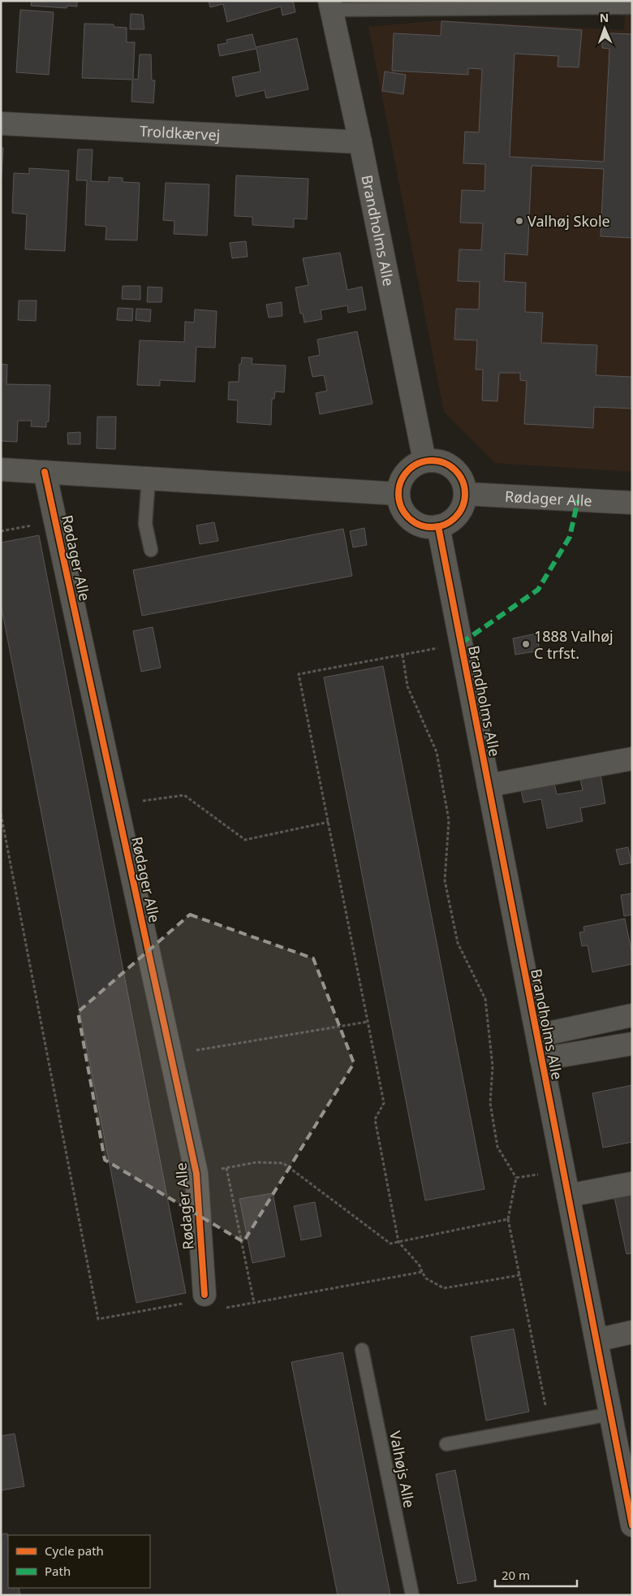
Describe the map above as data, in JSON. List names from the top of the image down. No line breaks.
{"streets":{"street":["Troldkærvej","Brandholms Alle","Rødager Alle"],"lane":["Valhøjs Alle"]},"crossings":[["Troldkærvej","Brandholms Alle"],["Brandholms Alle","Rødager Alle"]],"places":["Valhøj Skole","1888 Valhøj C trfst."],"legend":["Cycle path","Path"],"scale_bar":"20 m","north":"top"}
